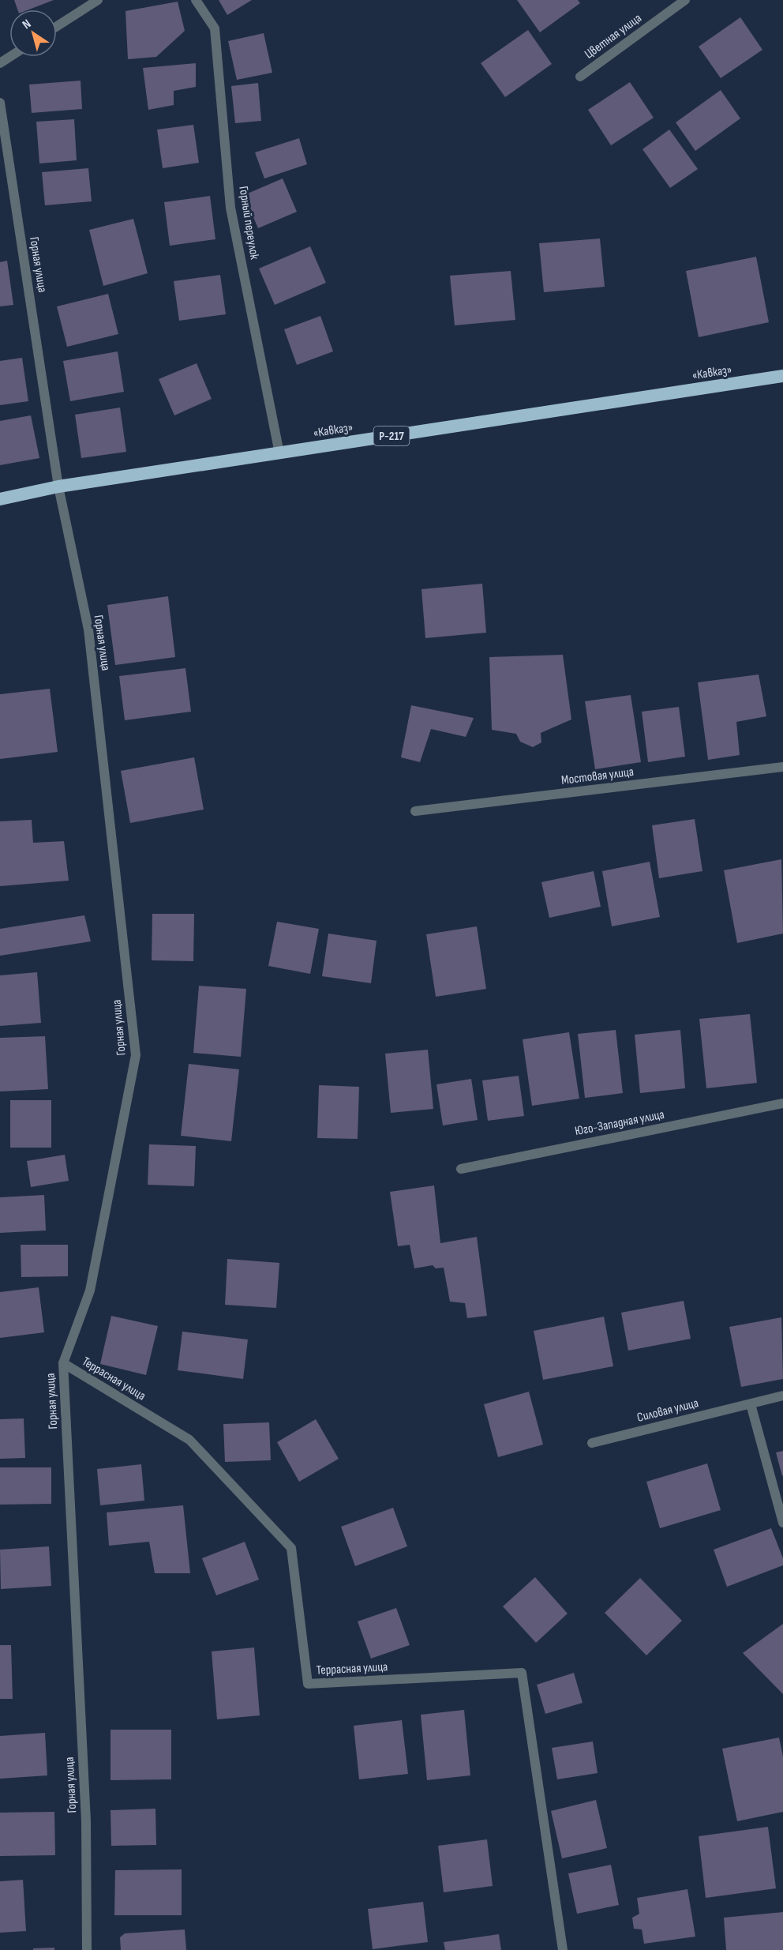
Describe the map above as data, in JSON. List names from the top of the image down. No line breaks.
{"streets":{"highway":["«Кавказ»","Р-217"],"street":["Цветная улица","Горный переулок","Горная улица","Мостовая улица","Юго-Западная улица","Террасная улица","Силовая улица"]},"crossings":[["Горный переулок","«Кавказ»"],["Горная улица","«Кавказ»"],["Горная улица","Террасная улица"]],"north":"top left"}
